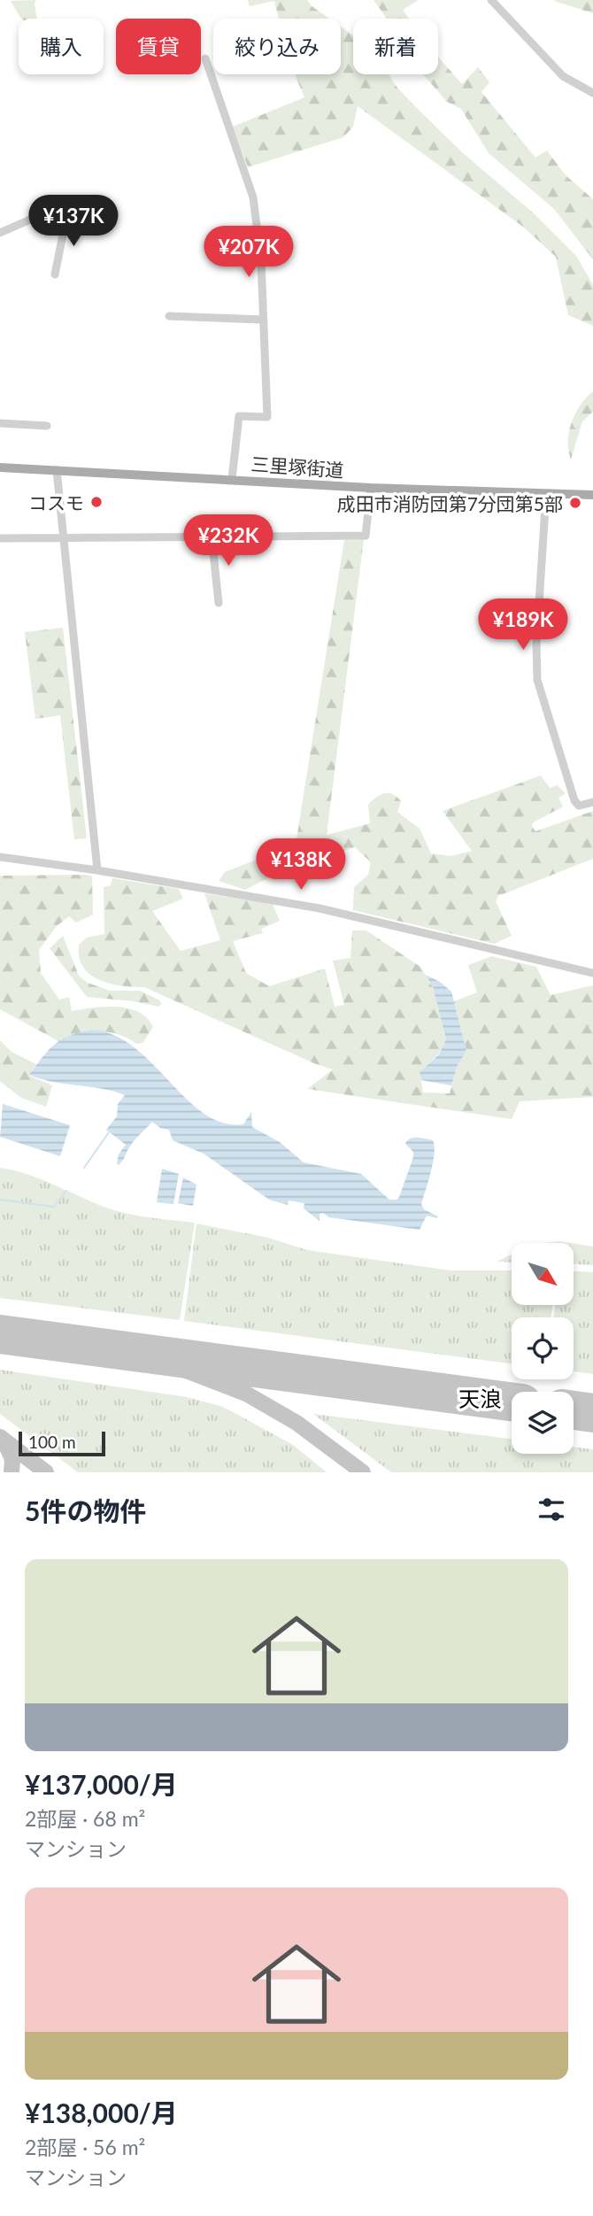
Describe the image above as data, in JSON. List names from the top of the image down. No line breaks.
{"streets":{"main road":["三里塚街道"]},"districts":["天浪"],"places":["コスモ","成田市消防団第7分団第5部"],"scale_bar":"100 m","north":"bottom right","page":{"chip":["購入","賃貸","絞り込み","新着"],"price":["¥137K","¥207K","¥232K","¥189K","¥138K"],"scale":"100 m","heading":"5件の物件","list":[{"name":"¥137,000/月","note":"2部屋 · 68 m² · マンション"},{"name":"¥138,000/月","note":"2部屋 · 56 m² · マンション"}]}}
